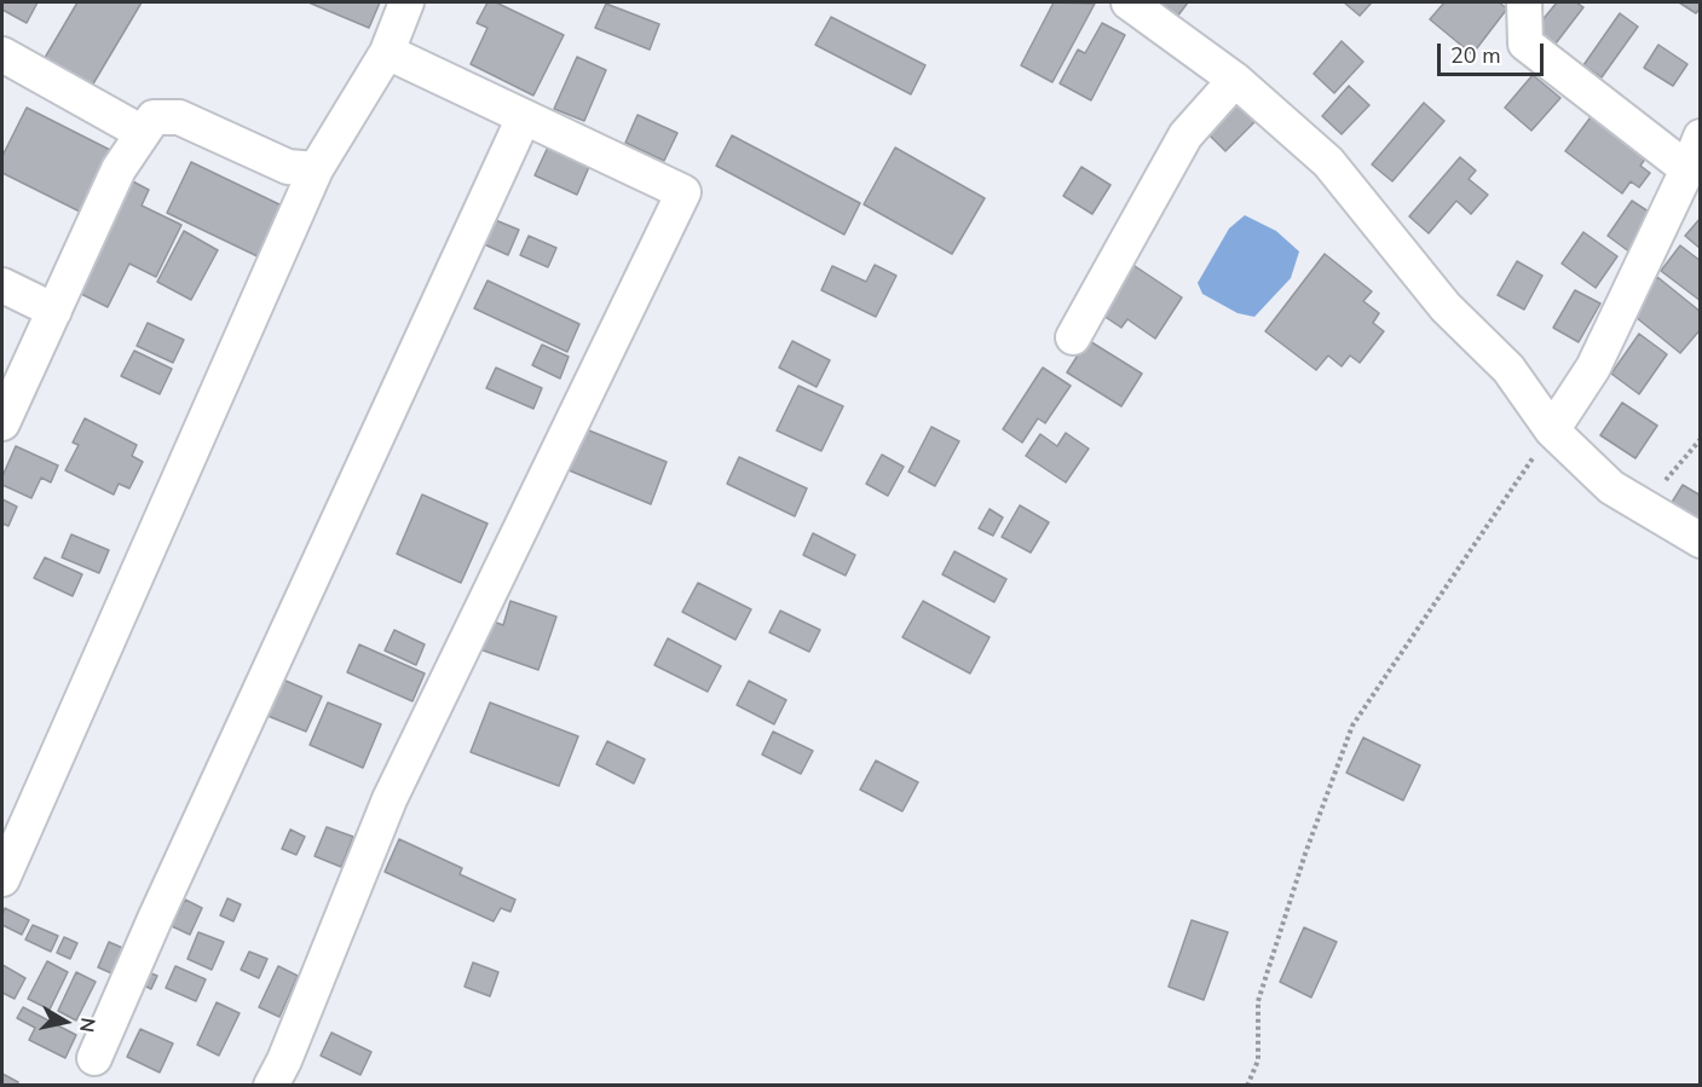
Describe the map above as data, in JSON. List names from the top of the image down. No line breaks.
{"scale_bar":"20 m","north":"right"}
